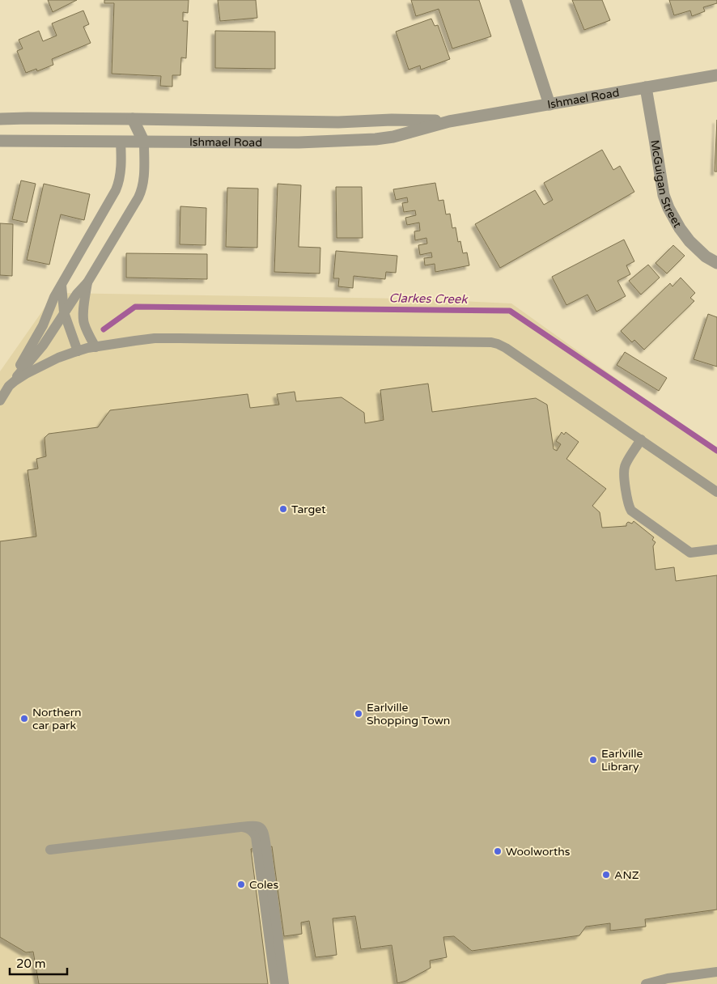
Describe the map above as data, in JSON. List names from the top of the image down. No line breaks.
{"streets":{"street":["Ishmael Road","McGuigan Street"]},"crossings":[["Ishmael Road","McGuigan Street"]],"water":["Clarkes Creek"],"places":["Target","Earlville Shopping Town","Northern car park","Earlville Library","Woolworths","ANZ","Coles"],"scale_bar":"20 m"}
